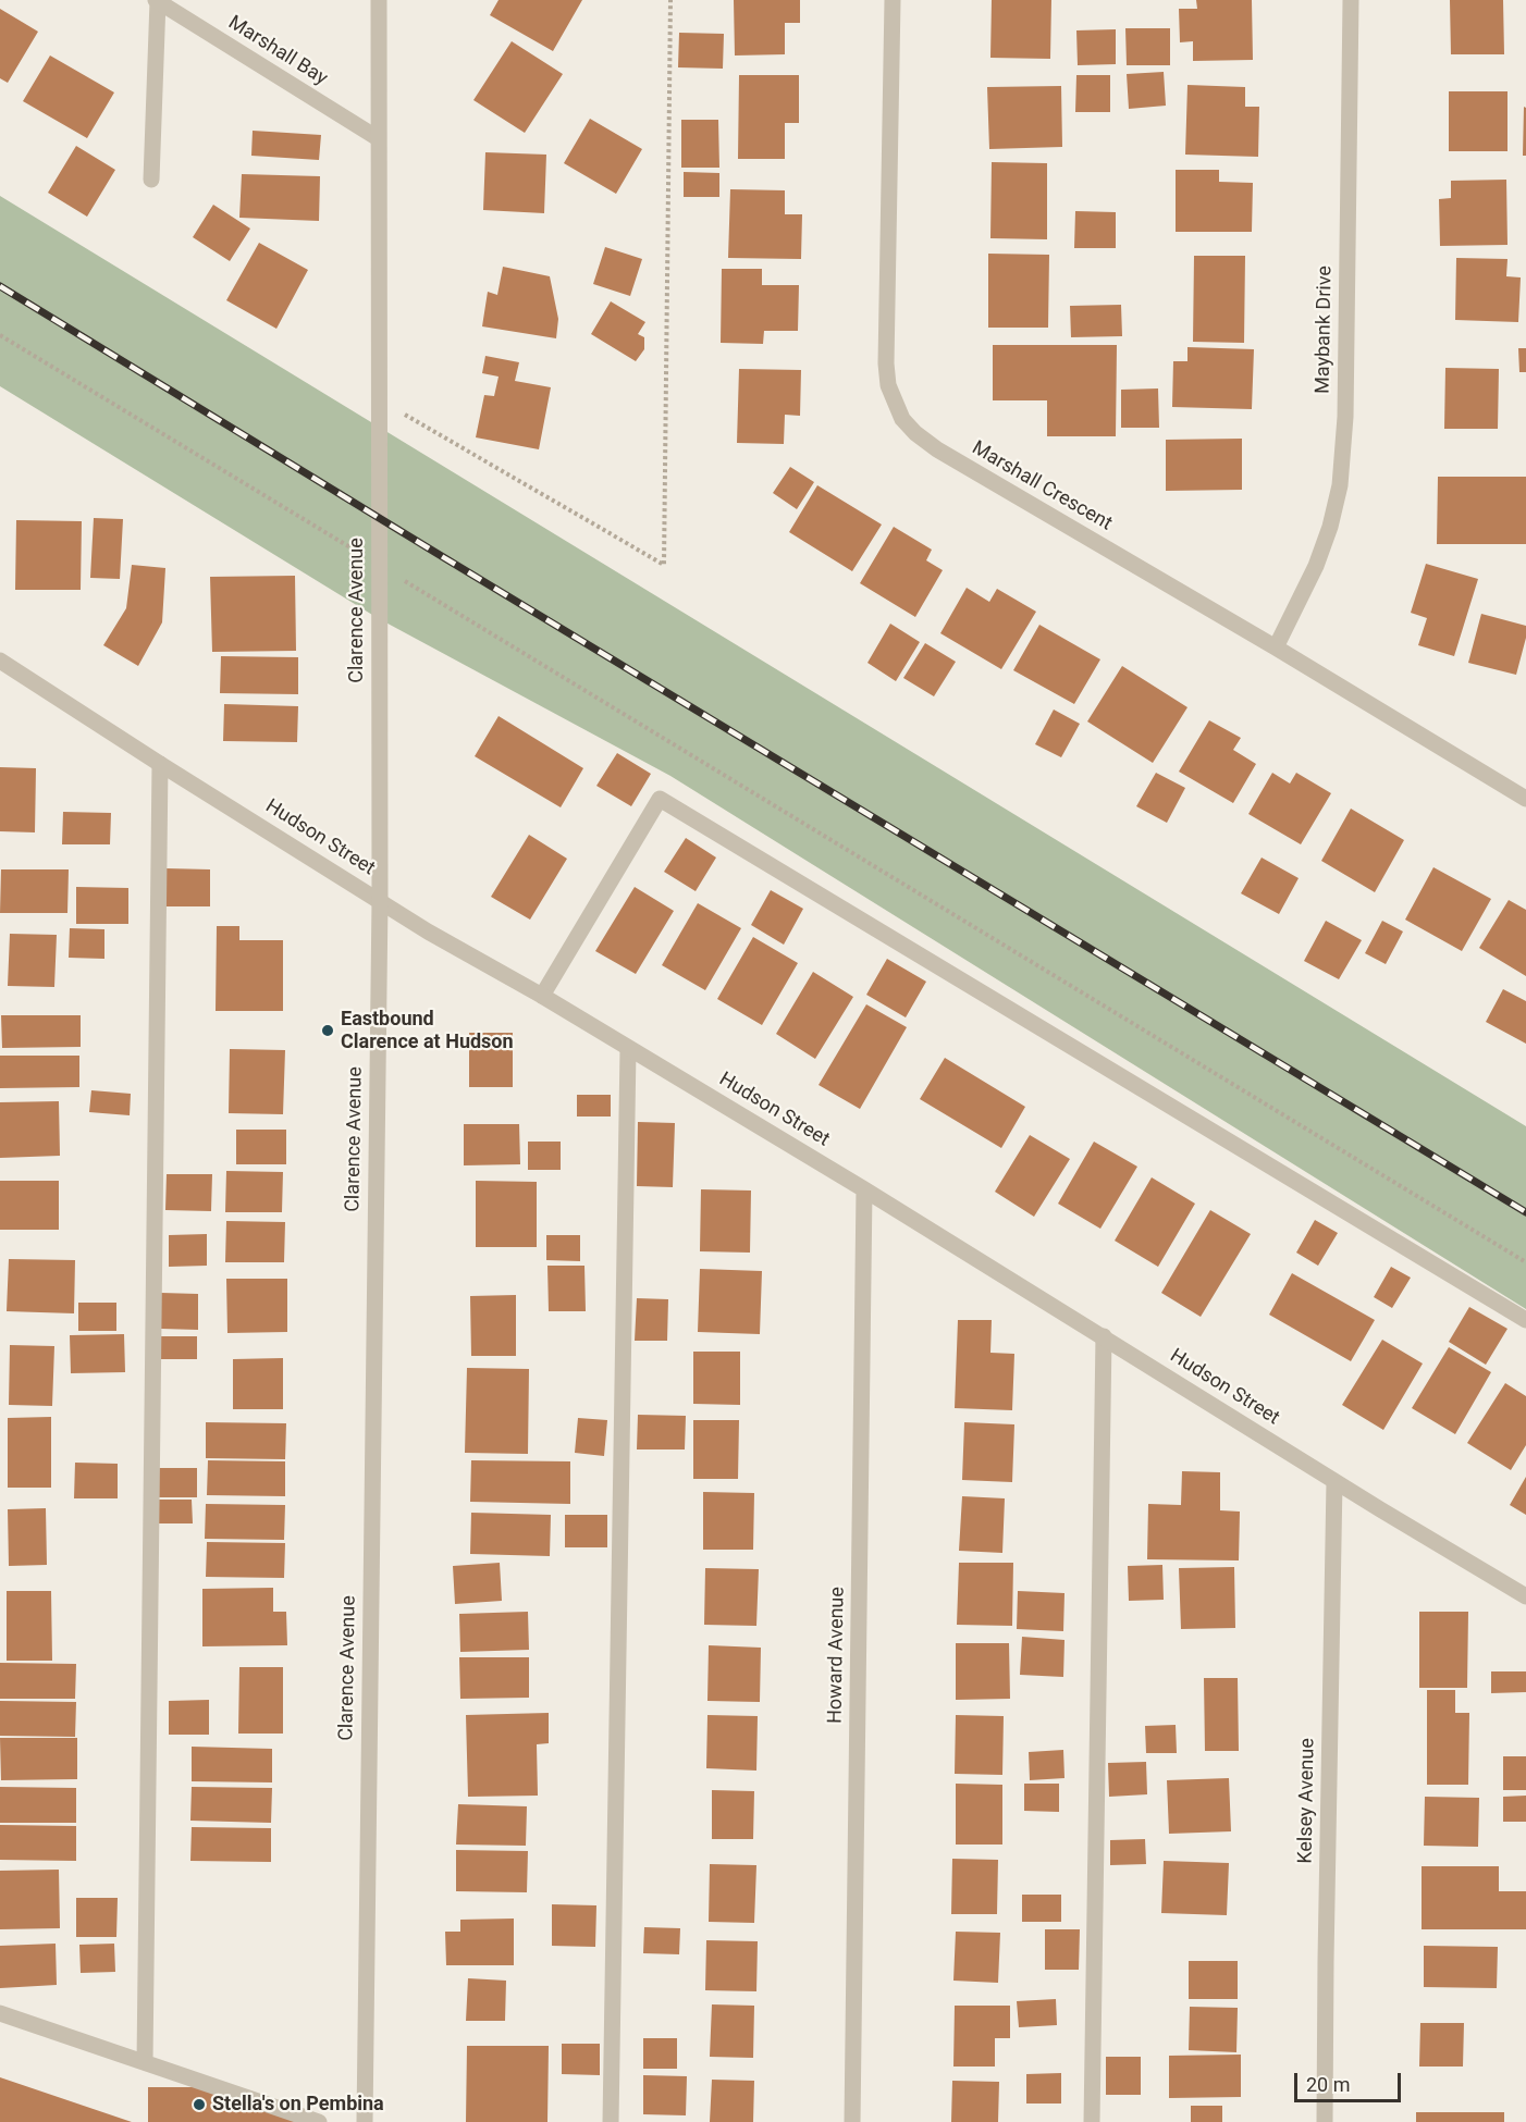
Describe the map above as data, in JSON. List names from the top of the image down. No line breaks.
{"streets":{"street":["Marshall Bay","Maybank Drive","Marshall Crescent","Clarence Avenue","Hudson Street","Howard Avenue","Kelsey Avenue"]},"crossings":[["Marshall Bay","Clarence Avenue"],["Maybank Drive","Marshall Crescent"],["Clarence Avenue","Hudson Street"],["Hudson Street","Howard Avenue"],["Hudson Street","Kelsey Avenue"]],"places":["Eastbound Clarence at Hudson","Stella's on Pembina"],"scale_bar":"20 m"}
